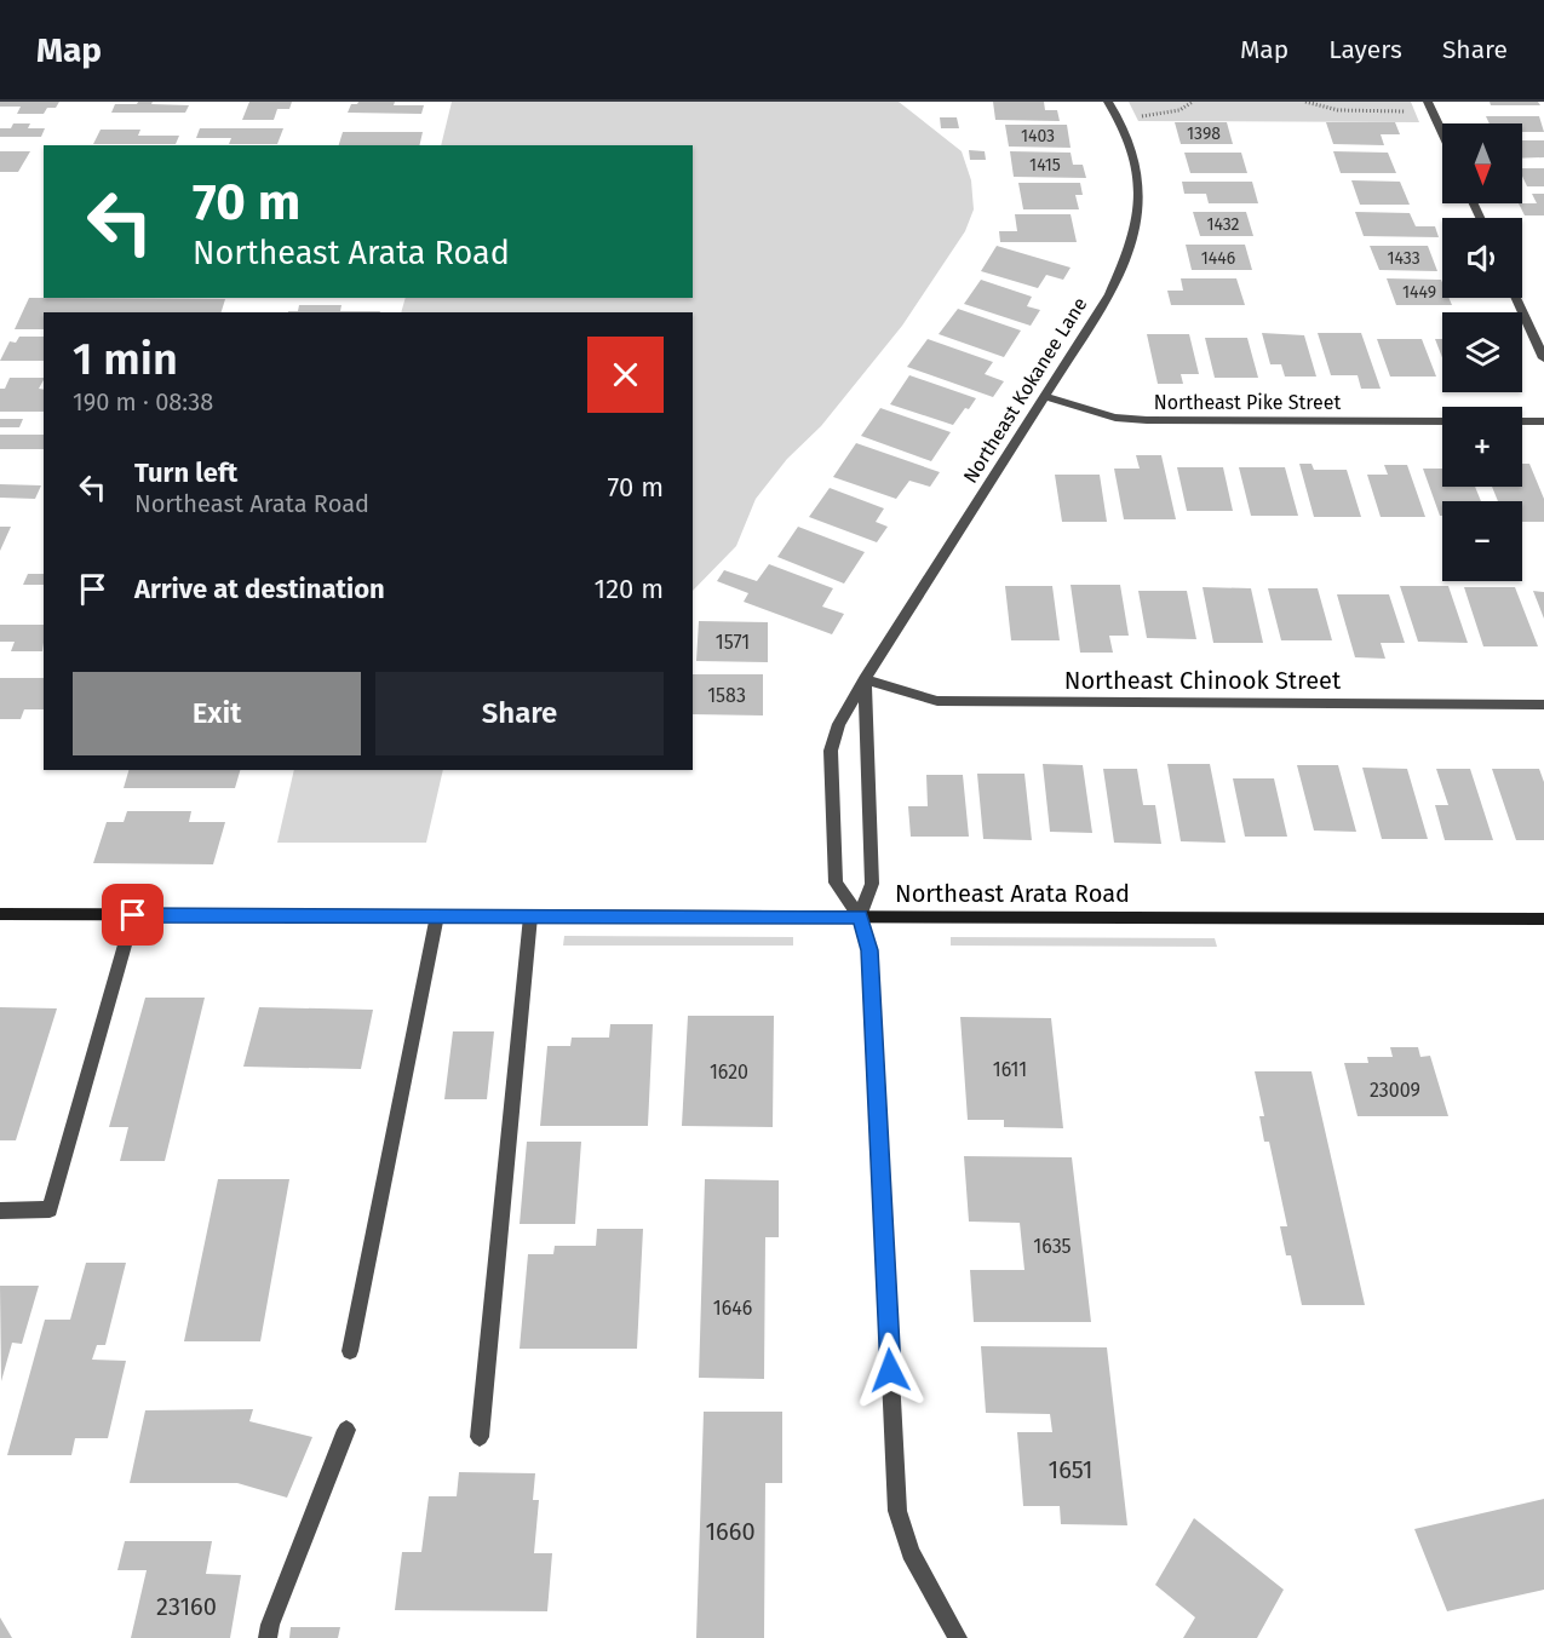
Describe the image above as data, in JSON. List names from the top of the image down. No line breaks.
{"streets":{"street":["Northeast Kokanee Lane","Northeast Pike Street","Northeast Chinook Street","Northeast Arata Road"]},"crossings":[["Northeast Kokanee Lane","Northeast Pike Street"],["Northeast Kokanee Lane","Northeast Chinook Street"],["Northeast Kokanee Lane","Northeast Arata Road"]],"house_numbers":["1398","1403","1415","1432","1446","1433","1449","1571","1583","1611","1620","23009","1635","1646","1651","1660","23160"],"north":"bottom","page":{"header":"Map","nav":["Map","Layers","Share"],"map_buttons":["+","−"],"turn":["70 m","Northeast Arata Road"],"heading":["1 min","190 m · 08:38"],"list":[{"name":"Turn left","note":"Northeast Arata Road","value":"70 m"},{"name":"Arrive at destination","value":"120 m"}],"buttons":["Exit","Share"]}}
